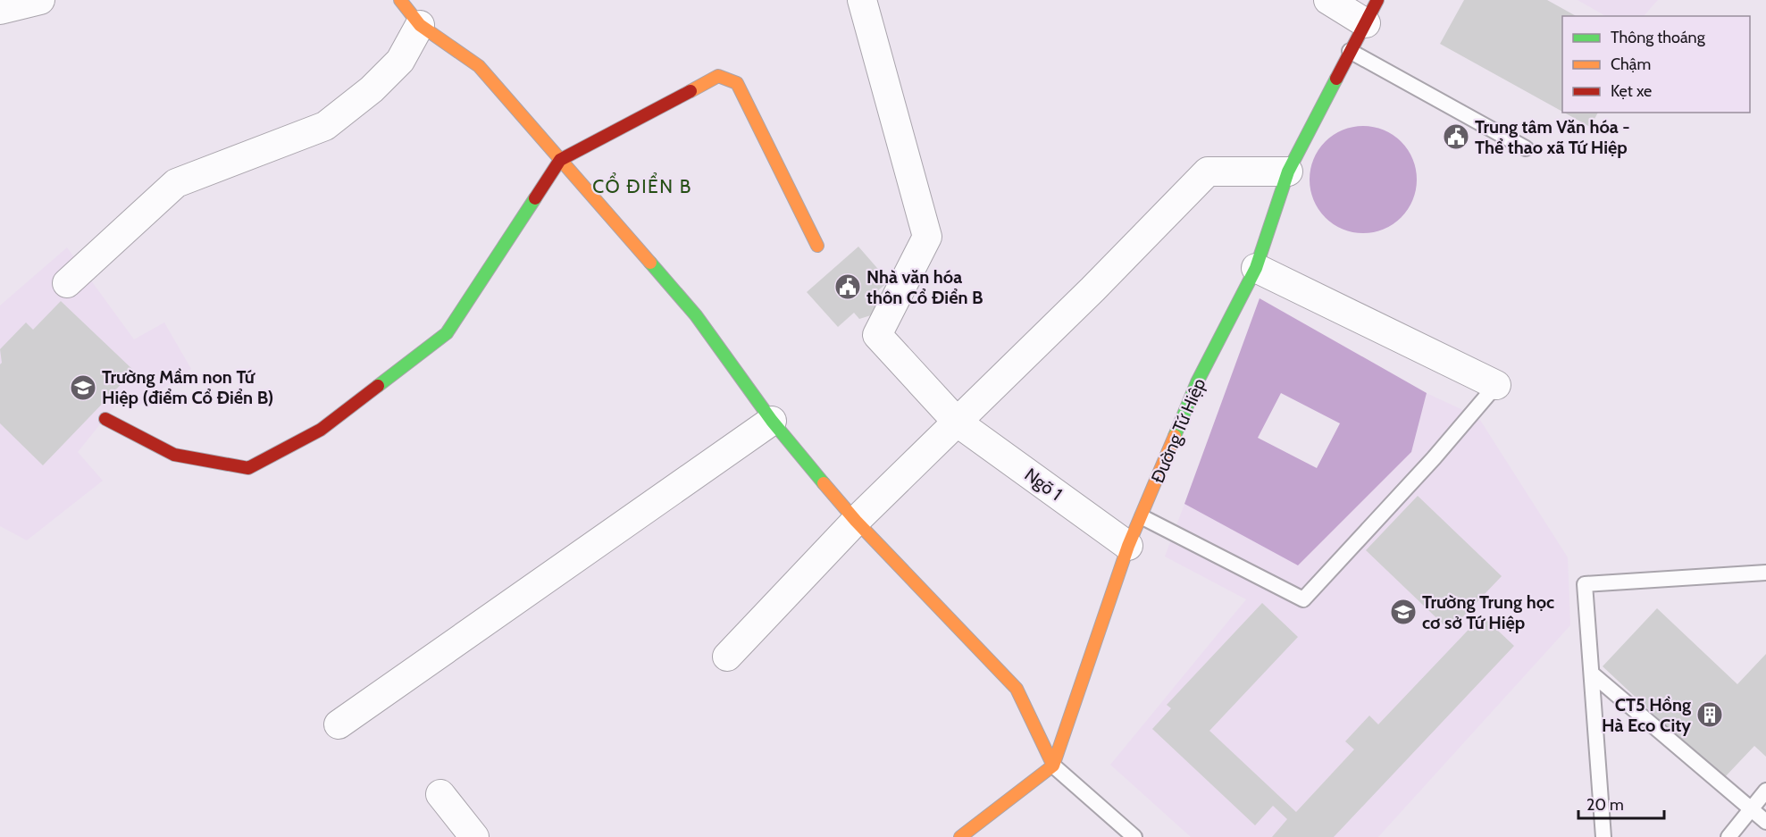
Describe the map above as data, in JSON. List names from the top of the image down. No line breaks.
{"streets":{"street":["Đường Tứ Hiệp","Ngõ 1"]},"crossings":[["Đường Tứ Hiệp","Ngõ 1"]],"districts":["CỔ ĐIỂN B"],"places":{"public building":["Trung tâm Văn hóa - Thể thao xã Tứ Hiệp","Nhà văn hóa thôn Cổ Điển B"],"school or university":["Trường Mầm non Tứ Hiệp (điểm Cổ Điển B)","Trường Trung học cơ sở Tứ Hiệp"],"building":["CT5 Hồng Hà Eco City"]},"legend":["Thông thoáng","Chậm","Kẹt xe"],"scale_bar":"20 m"}
